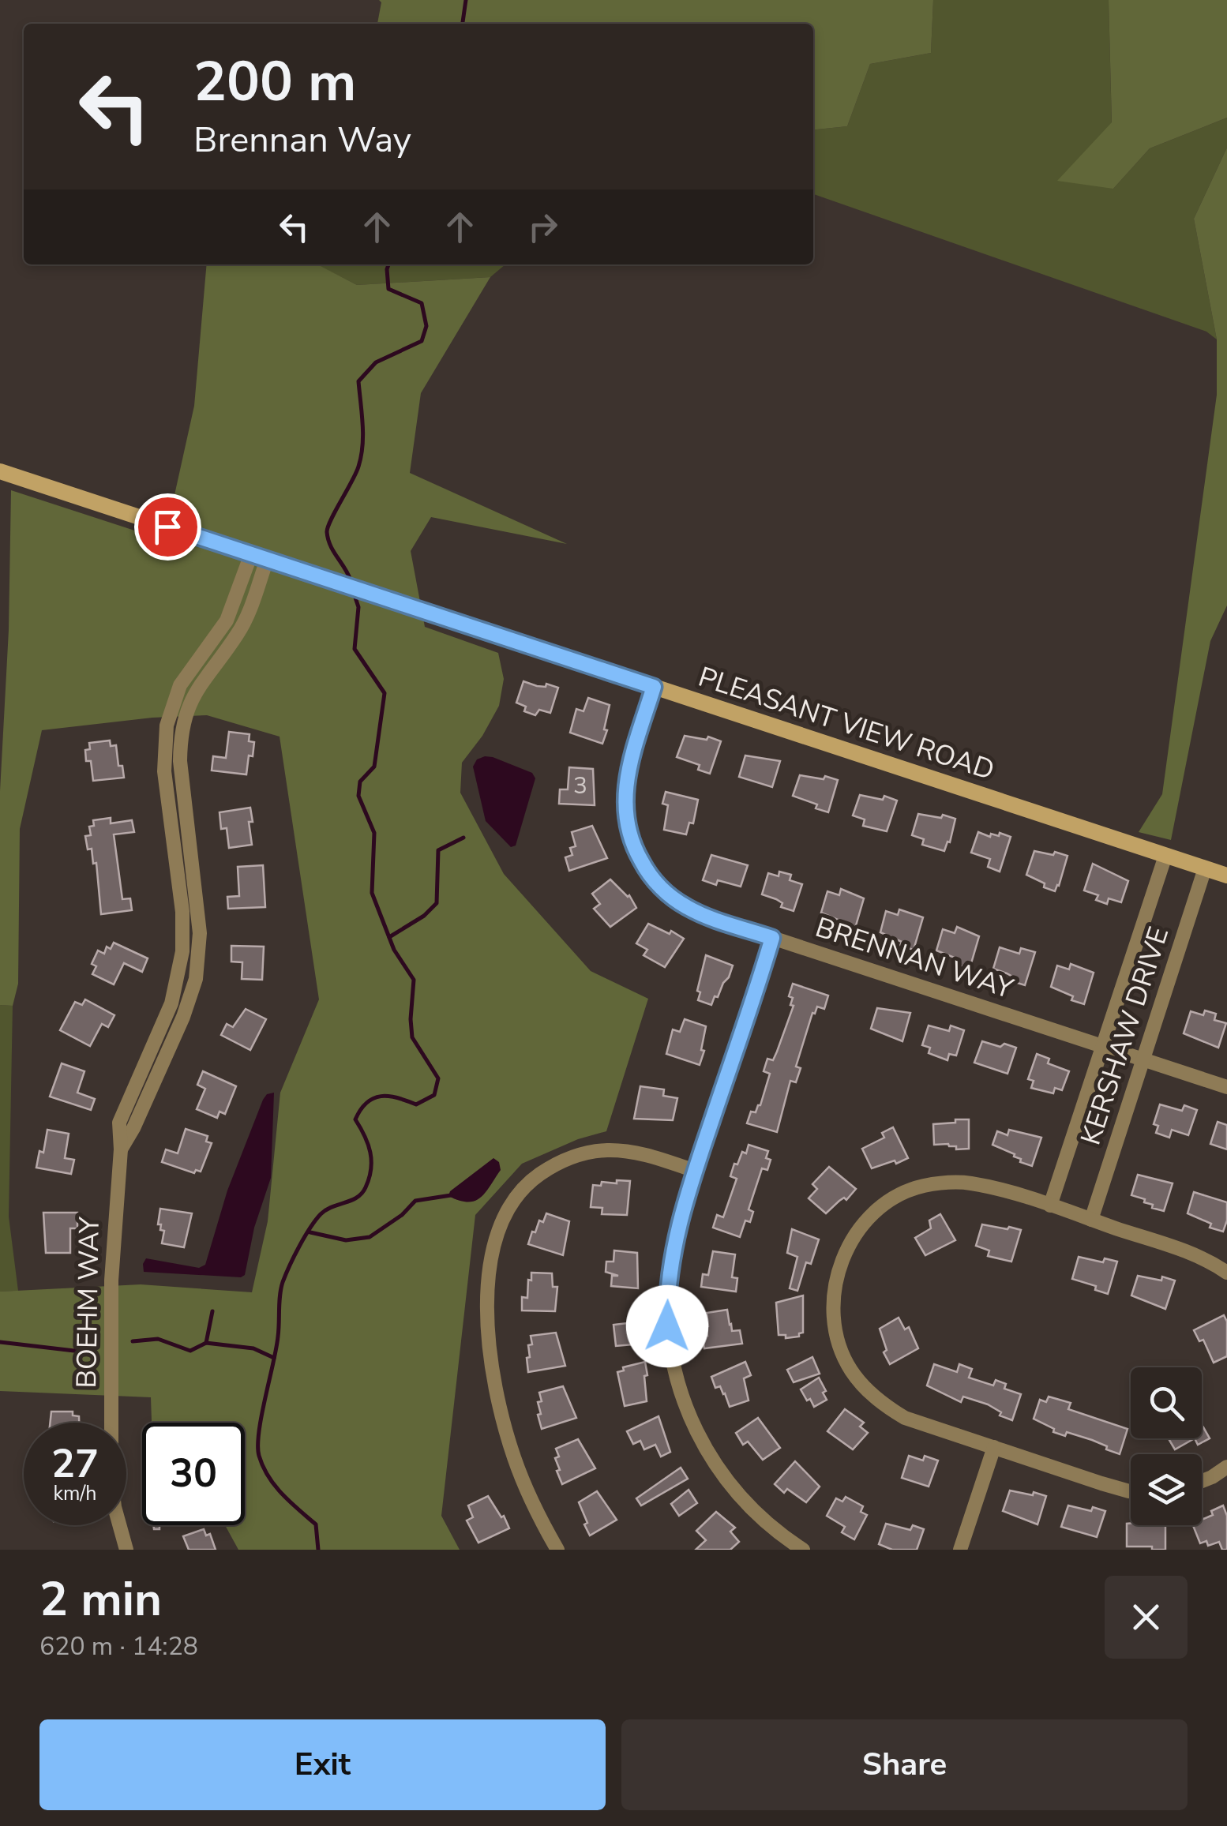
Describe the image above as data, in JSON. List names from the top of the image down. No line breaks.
{"streets":{"street":["PLEASANT VIEW ROAD","BRENNAN WAY","KERSHAW DRIVE","BOEHM WAY"]},"crossings":[["PLEASANT VIEW ROAD","BRENNAN WAY"],["PLEASANT VIEW ROAD","KERSHAW DRIVE"],["PLEASANT VIEW ROAD","BOEHM WAY"],["BRENNAN WAY","KERSHAW DRIVE"]],"house_numbers":["3"],"page":{"turn":["200 m","Brennan Way"],"speed":"27 km/h","limit":"30","heading":["2 min","620 m · 14:28"],"buttons":["Exit","Share"]}}
